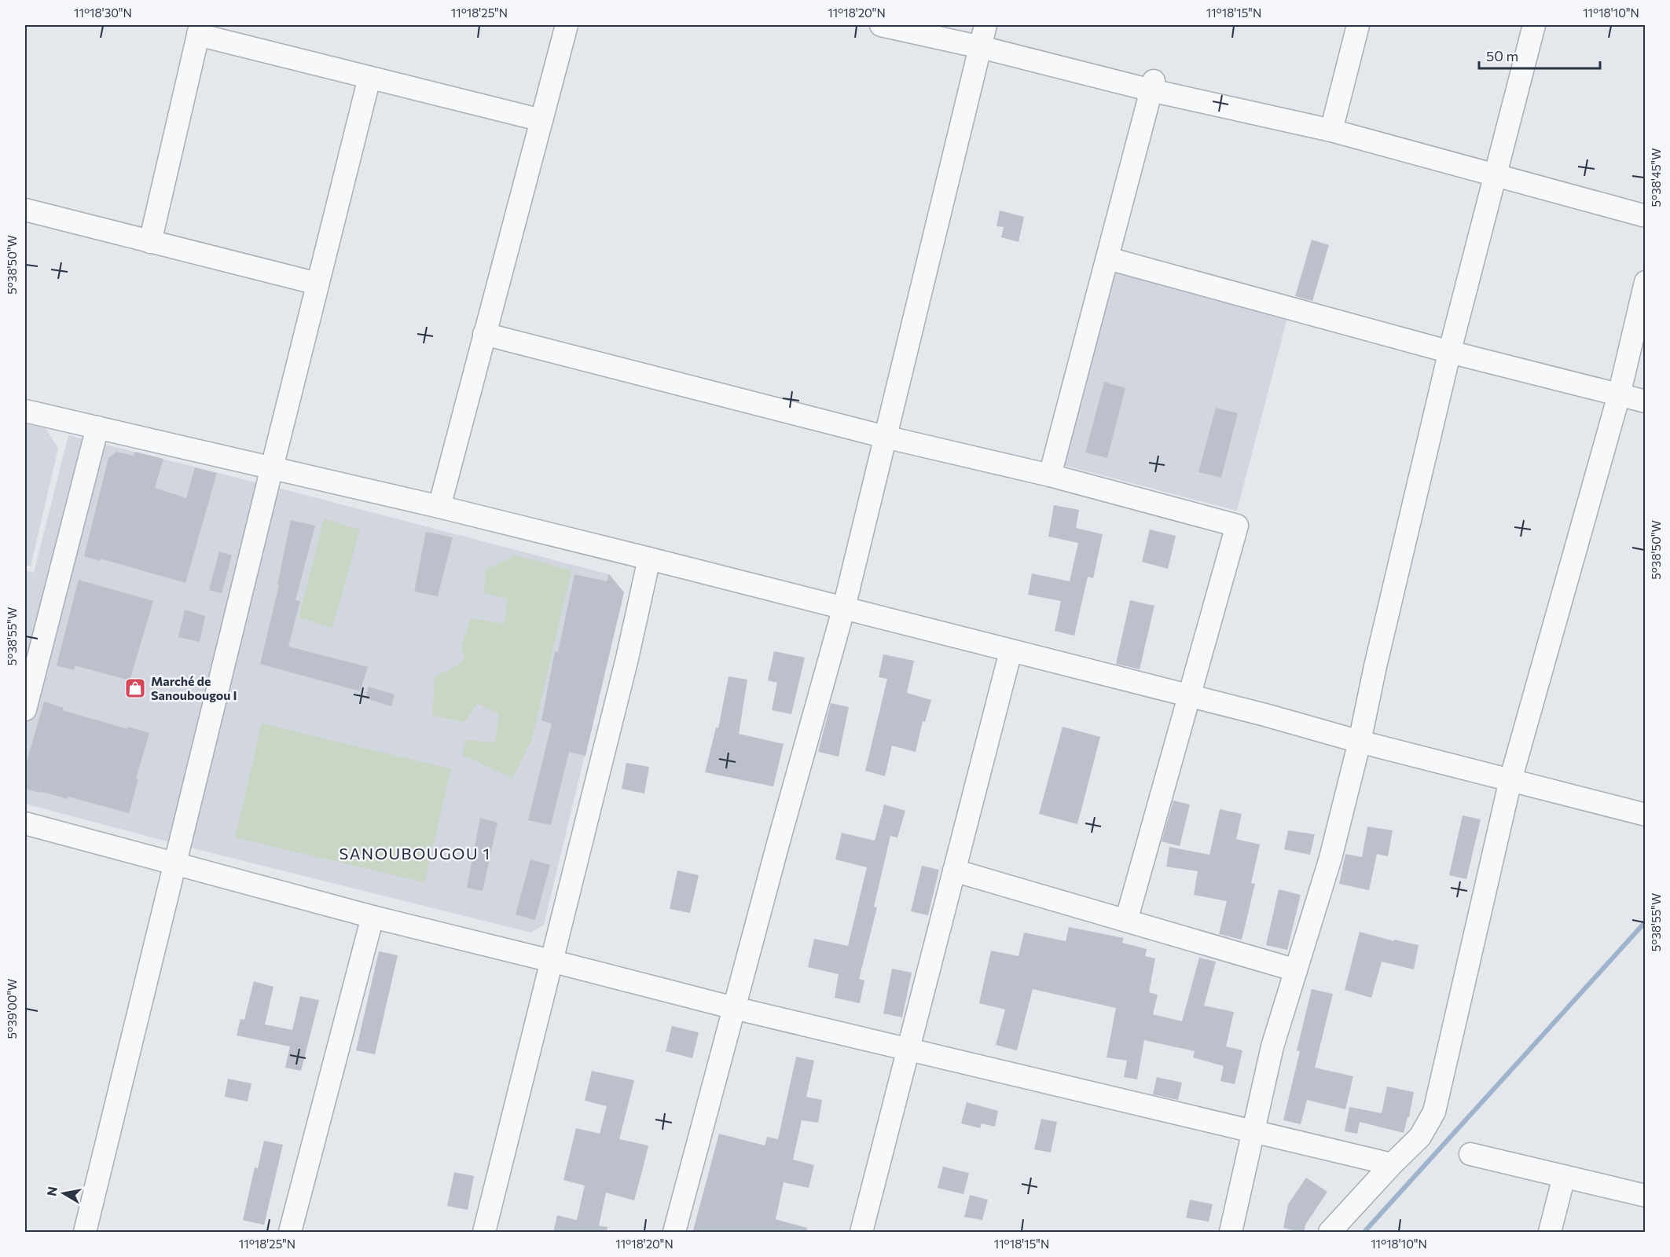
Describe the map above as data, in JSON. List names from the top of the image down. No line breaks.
{"districts":["SANOUBOUGOU 1"],"places":{"shop":["Marché de Sanoubougou I"]},"scale_bar":"50 m","north":"left","coordinates":["11°18'30\"N","11°18'25\"N","11°18'20\"N","11°18'15\"N","11°18'10\"N","5°38'45\"W","5°38'50\"W","5°38'55\"W","5°39'00\"W"]}
